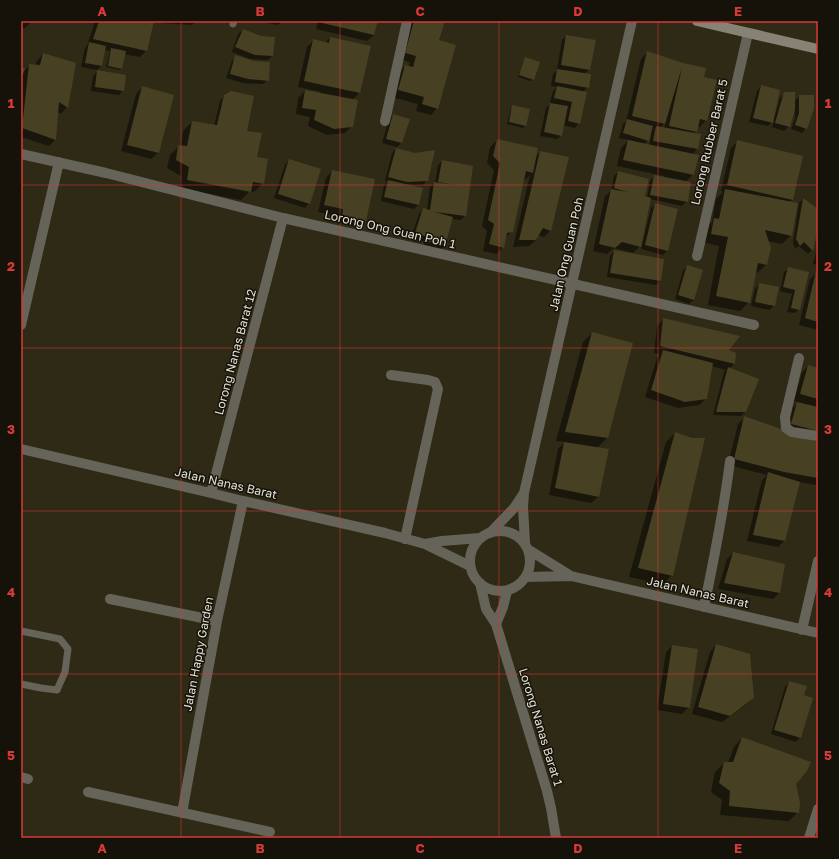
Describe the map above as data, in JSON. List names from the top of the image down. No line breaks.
{"streets":{"street":["Lorong Rubber Barat 5","Lorong Ong Guan Poh 1","Jalan Ong Guan Poh","Lorong Nanas Barat 12","Jalan Nanas Barat","Jalan Happy Garden","Lorong Nanas Barat 1"]},"crossings":[["Lorong Ong Guan Poh 1","Jalan Ong Guan Poh"],["Lorong Ong Guan Poh 1","Lorong Nanas Barat 12"],["Jalan Ong Guan Poh","Jalan Nanas Barat"],["Jalan Ong Guan Poh","Lorong Nanas Barat 1"],["Lorong Nanas Barat 12","Jalan Nanas Barat"],["Jalan Nanas Barat","Jalan Happy Garden"],["Jalan Nanas Barat","Lorong Nanas Barat 1"]],"grid":{"columns":["A","B","C","D","E"],"rows":["1","2","3","4","5"]}}
